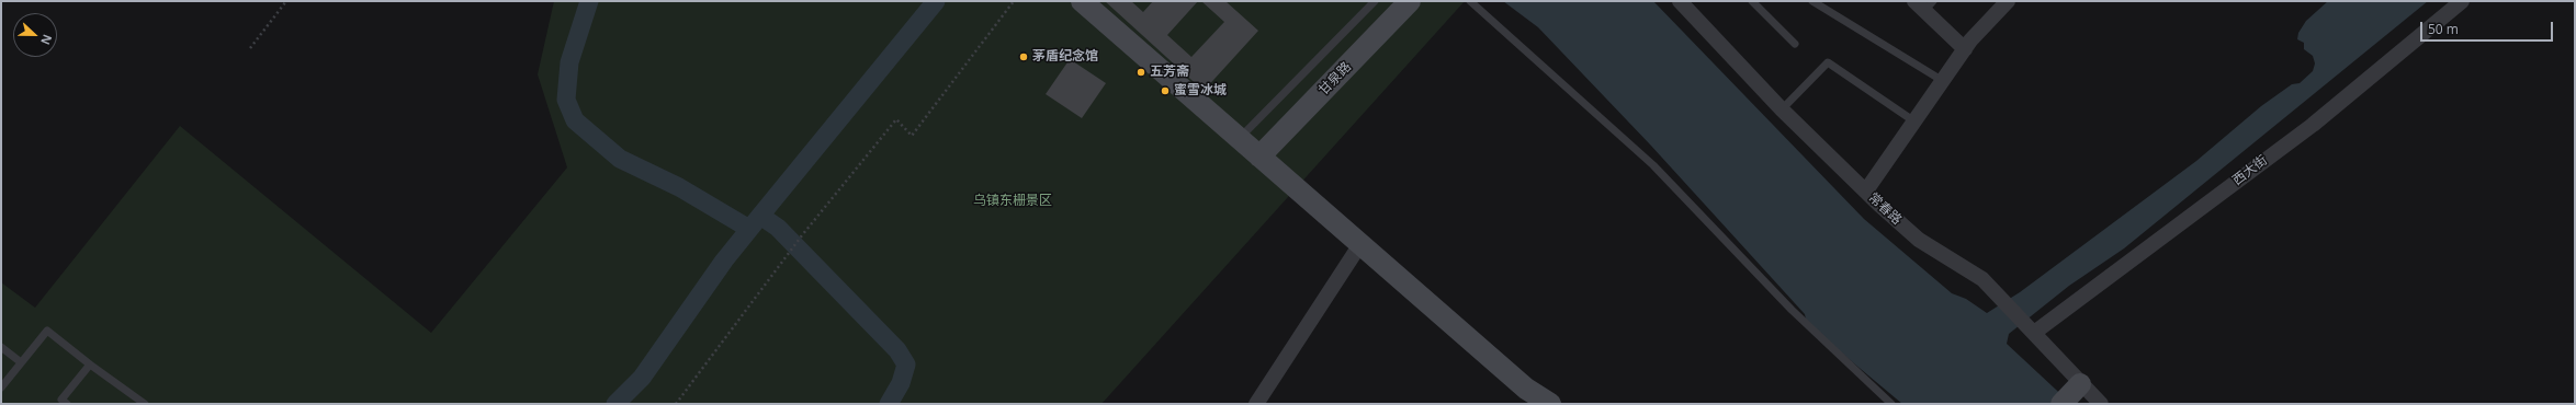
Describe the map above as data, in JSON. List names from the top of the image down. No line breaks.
{"streets":{"street":["甘泉路","西大街","常春路"]},"crossings":[["西大街","常春路"]],"parks":["乌镇东栅景区"],"places":["茅盾纪念馆","五芳斋","蜜雪冰城"],"scale_bar":"50 m","north":"right"}
